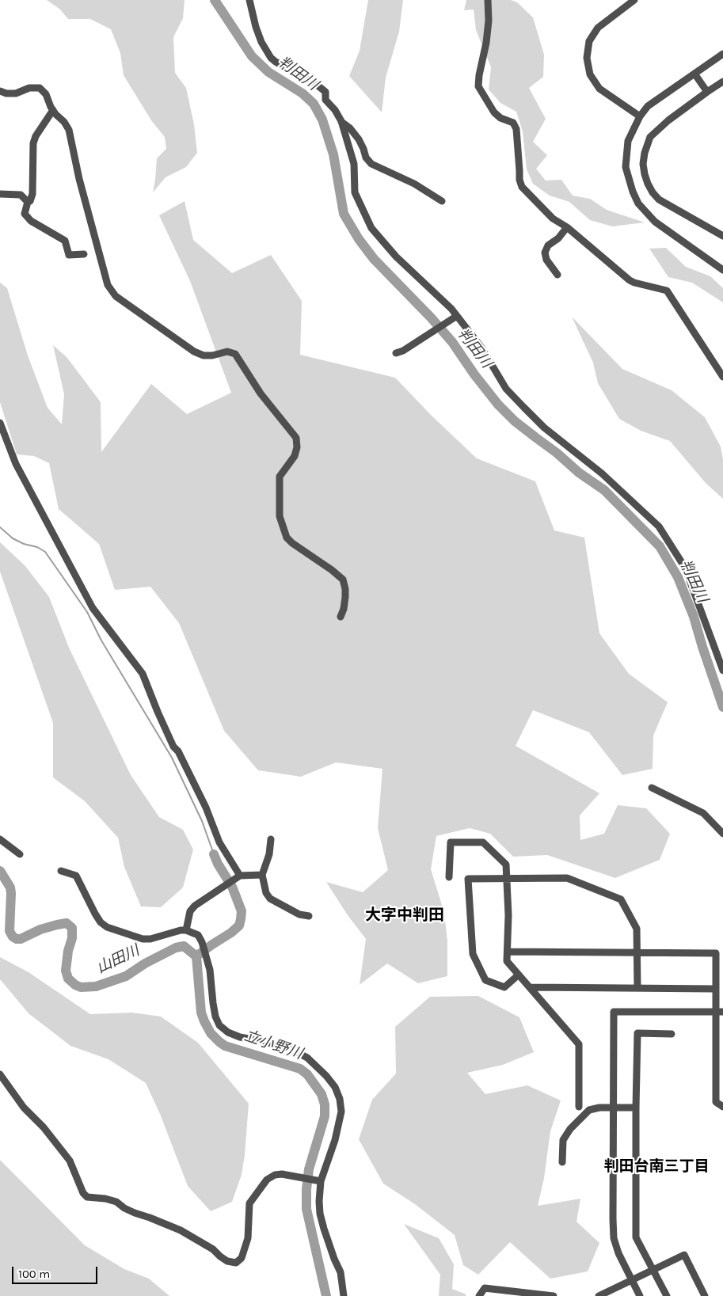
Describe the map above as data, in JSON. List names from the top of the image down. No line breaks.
{"districts":["大字中判田","判田台南三丁目"],"water":["判田川","山田川","立小野川"],"scale_bar":"100 m"}
